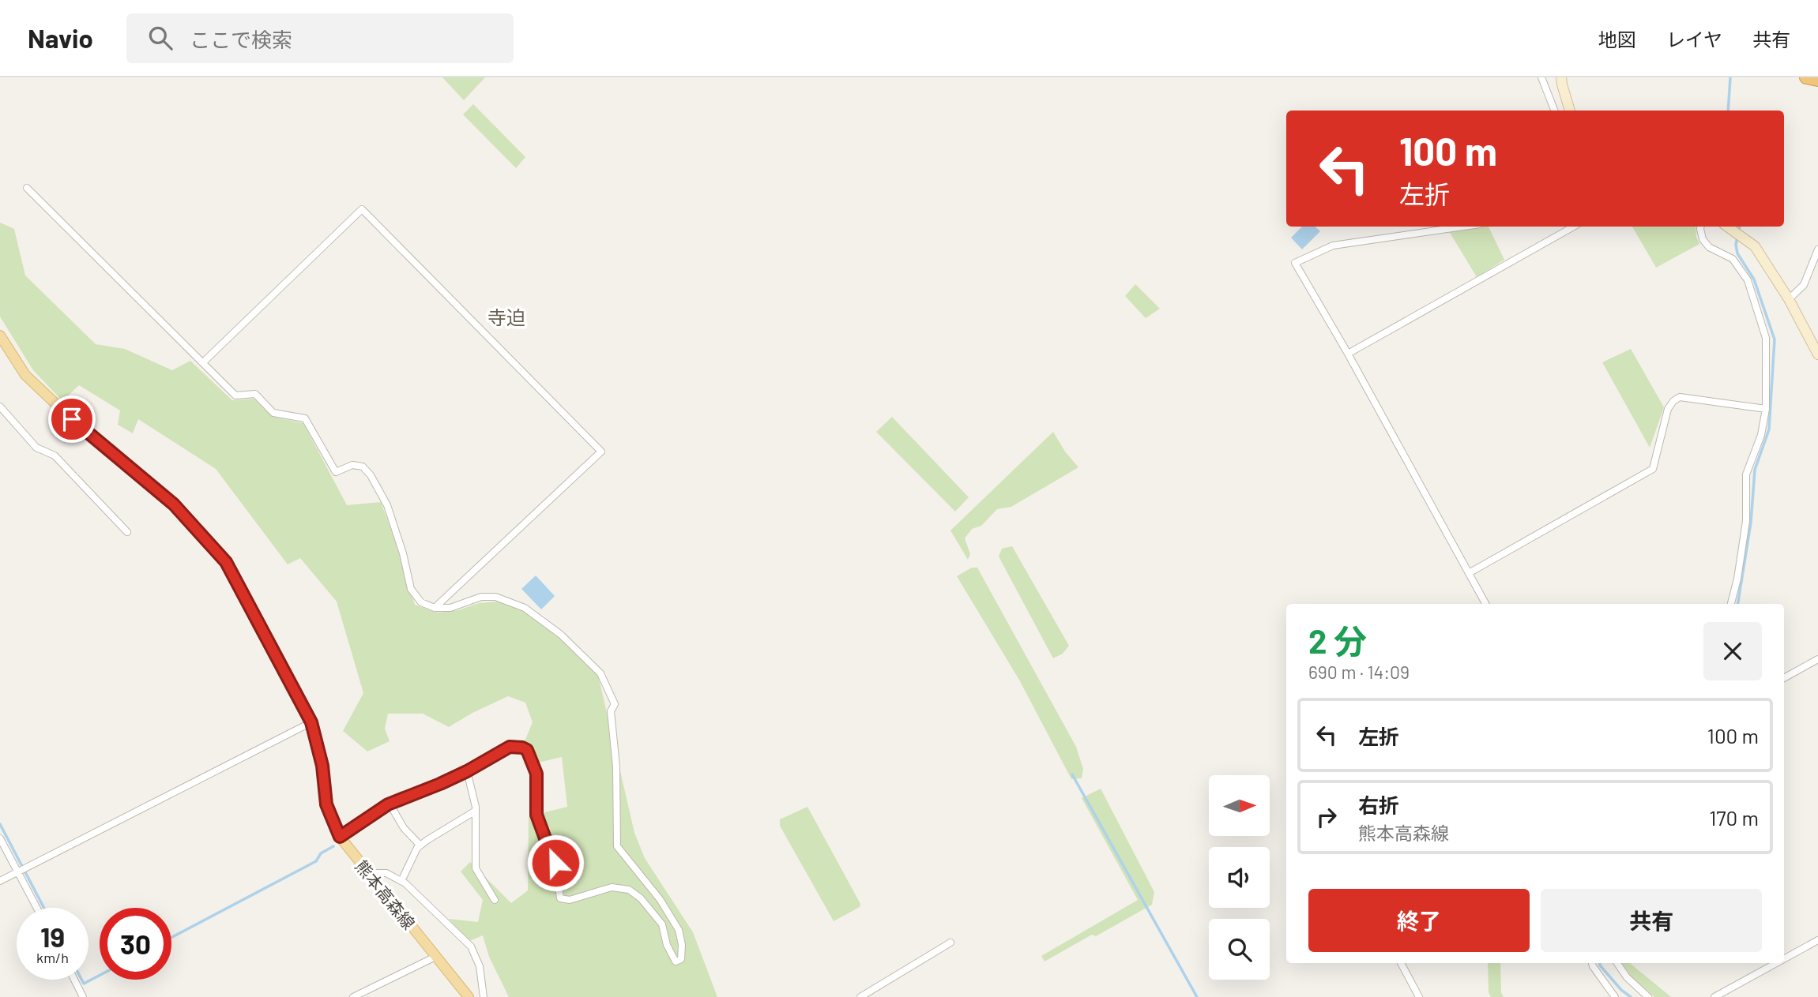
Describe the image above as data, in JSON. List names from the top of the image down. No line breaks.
{"streets":{"main road":["熊本高森線"]},"districts":["寺迫"],"north":"right","page":{"header":"Navio","search":"ここで検索","nav":["地図","レイヤ","共有"],"turn":["100 m","左折"],"heading":["2 分","690 m · 14:09"],"list":[{"name":"左折","value":"100 m"},{"name":"右折","note":"熊本高森線","value":"170 m"}],"buttons":["終了","共有"],"speed":"19 km/h","limit":"30"}}
